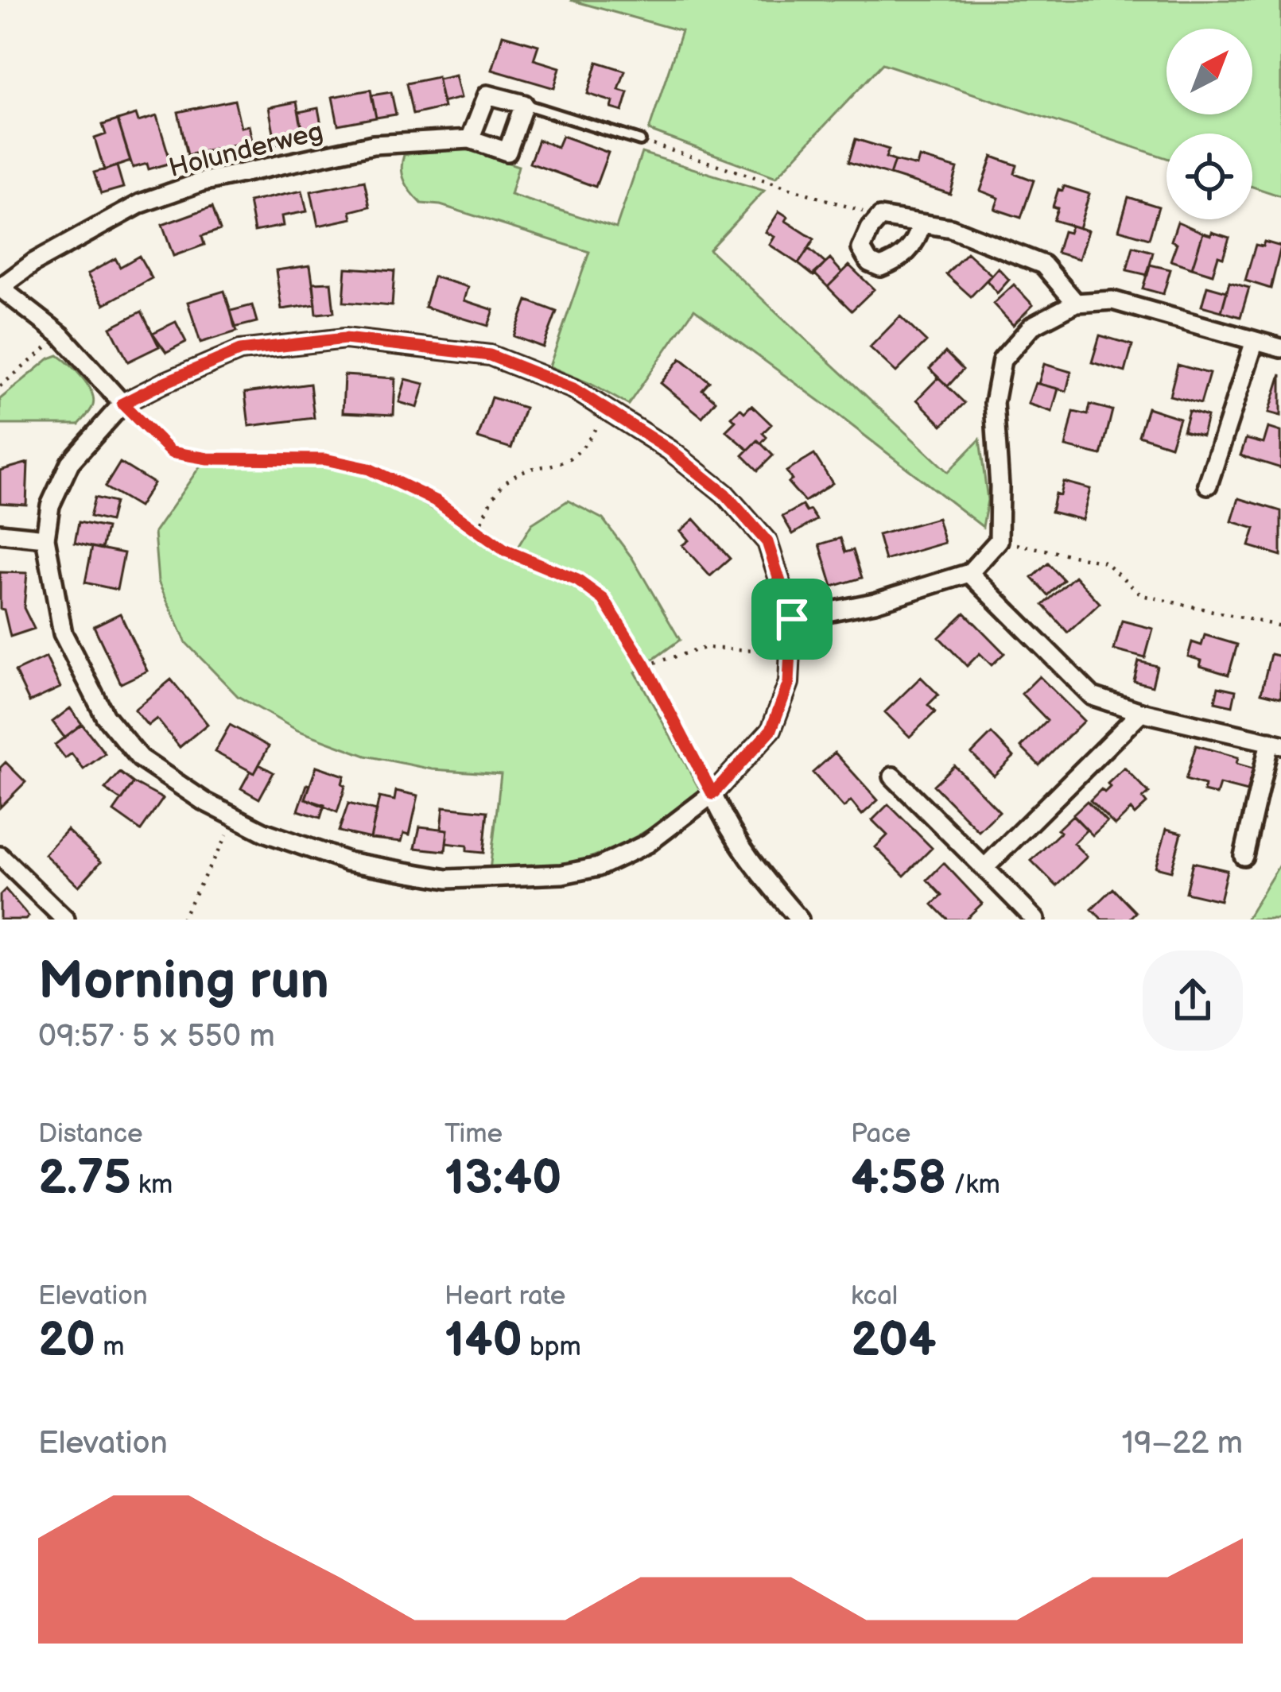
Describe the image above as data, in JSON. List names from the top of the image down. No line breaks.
{"streets":{"street":["Holunderweg"]},"north":"top right","page":{"heading":["Morning run","09:57 · 5 × 550 m"],"stats":[["Distance","2.75 km"],["Time","13:40"],["Pace","4:58 /km"],["Elevation","20 m"],["Heart rate","140 bpm"],["kcal","204"]],"chart":["Elevation","19–22 m"]}}
